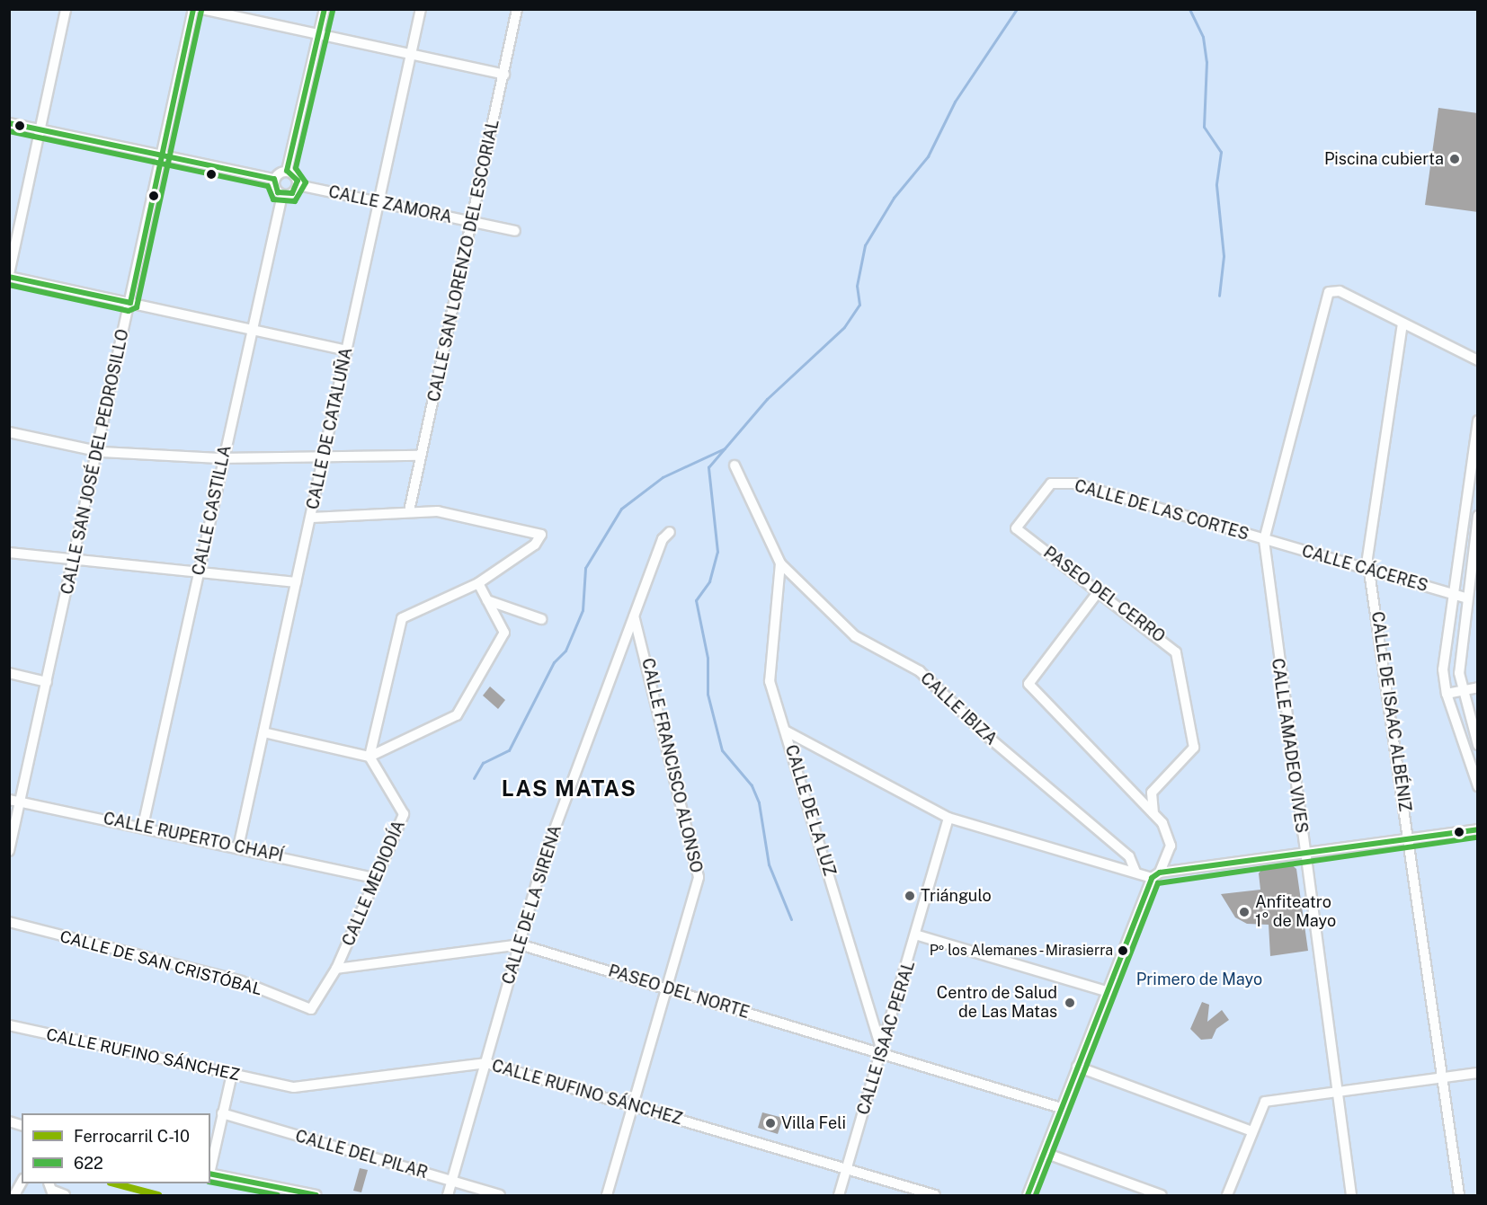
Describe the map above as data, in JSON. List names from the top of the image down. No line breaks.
{"streets":{"street":["CALLE ZAMORA","CALLE SAN LORENZO DEL ESCORIAL","CALLE DE CATALUÑA","CALLE SAN JOSÉ DEL PEDROSILLO","CALLE CASTILLA","CALLE DE LAS CORTES","CALLE CÁCERES","PASEO DEL CERRO","CALLE IBIZA","CALLE DE ISAAC ALBÉNIZ","CALLE AMADEO VIVES","CALLE FRANCISCO ALONSO","CALLE DE LA LUZ","CALLE RUPERTO CHAPÍ","CALLE MEDIODÍA","CALLE DE LA SIRENA","CALLE DE SAN CRISTÓBAL","PASEO DEL NORTE","CALLE ISAAC PERAL","CALLE RUFINO SÁNCHEZ","CALLE DEL PILAR"]},"crossings":[["CALLE ZAMORA","CALLE SAN LORENZO DEL ESCORIAL"],["CALLE ZAMORA","CALLE DE CATALUÑA"],["CALLE ZAMORA","CALLE CASTILLA"],["CALLE DE CATALUÑA","CALLE RUPERTO CHAPÍ"],["CALLE SAN JOSÉ DEL PEDROSILLO","CALLE RUPERTO CHAPÍ"],["CALLE CASTILLA","CALLE RUPERTO CHAPÍ"],["CALLE DE LAS CORTES","CALLE CÁCERES"],["CALLE DE LAS CORTES","PASEO DEL CERRO"],["CALLE DE LAS CORTES","CALLE AMADEO VIVES"],["CALLE CÁCERES","CALLE DE ISAAC ALBÉNIZ"],["CALLE CÁCERES","CALLE AMADEO VIVES"],["CALLE IBIZA","CALLE DE LA LUZ"],["CALLE DE ISAAC ALBÉNIZ","CALLE AMADEO VIVES"],["CALLE FRANCISCO ALONSO","CALLE DE LA SIRENA"],["CALLE FRANCISCO ALONSO","PASEO DEL NORTE"],["CALLE FRANCISCO ALONSO","CALLE RUFINO SÁNCHEZ"],["CALLE DE LA LUZ","PASEO DEL NORTE"],["CALLE DE LA LUZ","CALLE ISAAC PERAL"],["CALLE RUPERTO CHAPÍ","CALLE MEDIODÍA"],["CALLE MEDIODÍA","CALLE DE SAN CRISTÓBAL"],["CALLE MEDIODÍA","PASEO DEL NORTE"],["CALLE DE LA SIRENA","PASEO DEL NORTE"],["CALLE DE LA SIRENA","CALLE RUFINO SÁNCHEZ"],["CALLE DE LA SIRENA","CALLE DEL PILAR"],["CALLE DE SAN CRISTÓBAL","PASEO DEL NORTE"],["PASEO DEL NORTE","CALLE ISAAC PERAL"],["CALLE ISAAC PERAL","CALLE RUFINO SÁNCHEZ"]],"districts":["LAS MATAS"],"parks":["Primero de Mayo"],"places":["Piscina cubierta","Triángulo","Anfiteatro 1° de Mayo","Pº los Alemanes - Mirasierra","Centro de Salud de Las Matas","Villa Feli"],"lines":["transit line 622","rail line C-10"],"legend":["Ferrocarril C-10","622"]}
